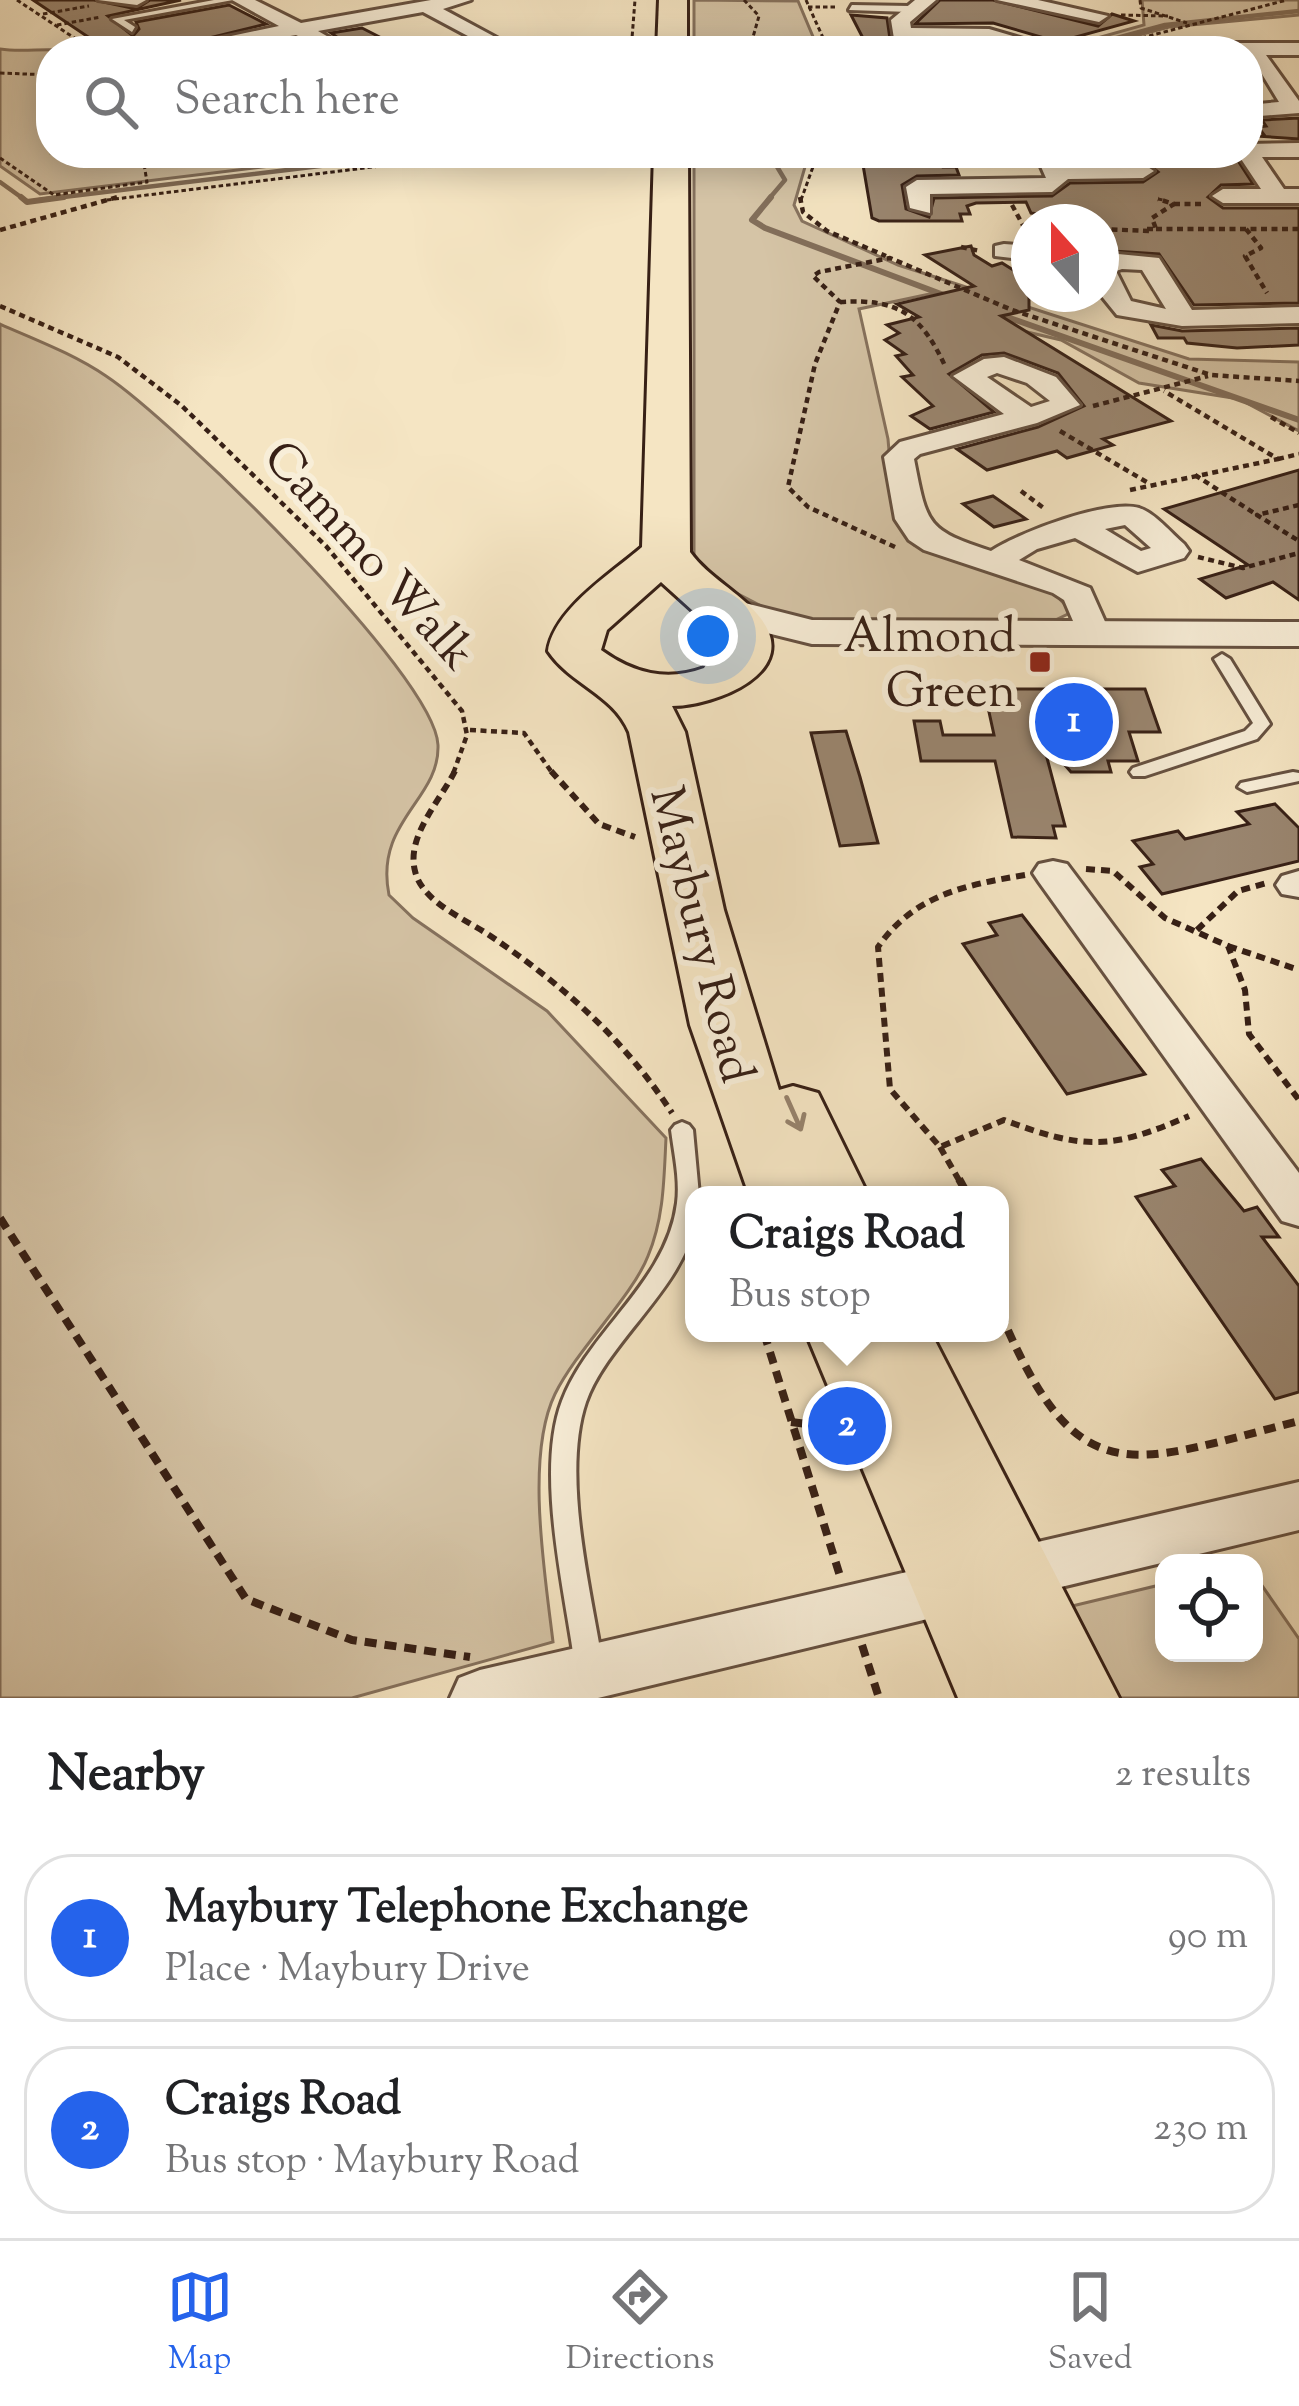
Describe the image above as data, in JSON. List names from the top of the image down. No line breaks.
{"streets":{"main road":["Maybury Road"],"path":["Cammo Walk"]},"places":{"transit":["Almond Green"]},"north":"top","page":{"search":"Search here","pins":["1","2"],"popup":["Craigs Road","Bus stop"],"heading":["Nearby","2 results"],"list":[{"mark":"1","name":"Maybury Telephone Exchange","note":"Place · Maybury Drive","value":"90 m"},{"mark":"2","name":"Craigs Road","note":"Bus stop · Maybury Road","value":"230 m"}],"nav":["Map","Directions","Saved"]}}
